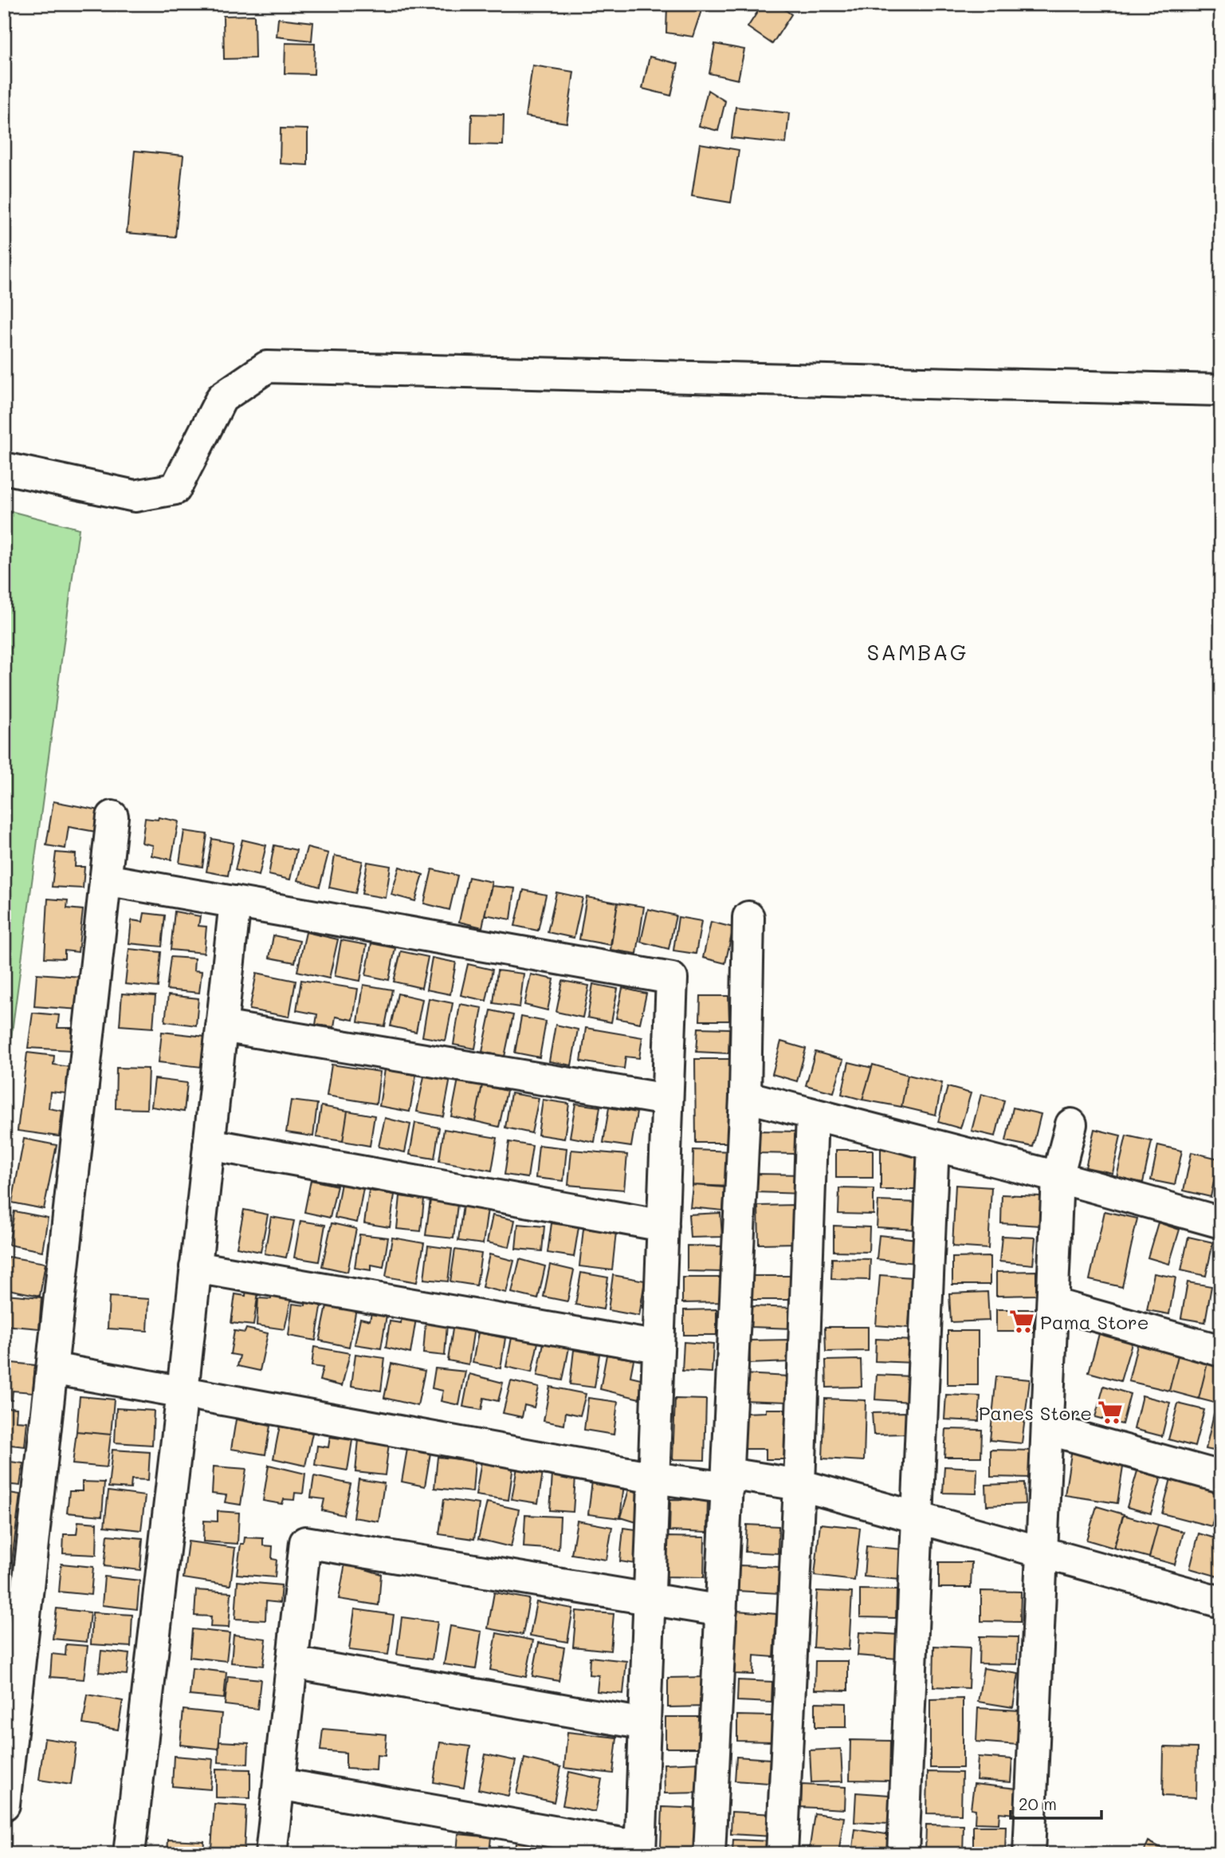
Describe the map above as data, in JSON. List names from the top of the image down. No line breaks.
{"districts":["SAMBAG"],"places":{"supermarket":["Pama Store","Panes Store"]},"scale_bar":"20 m"}
